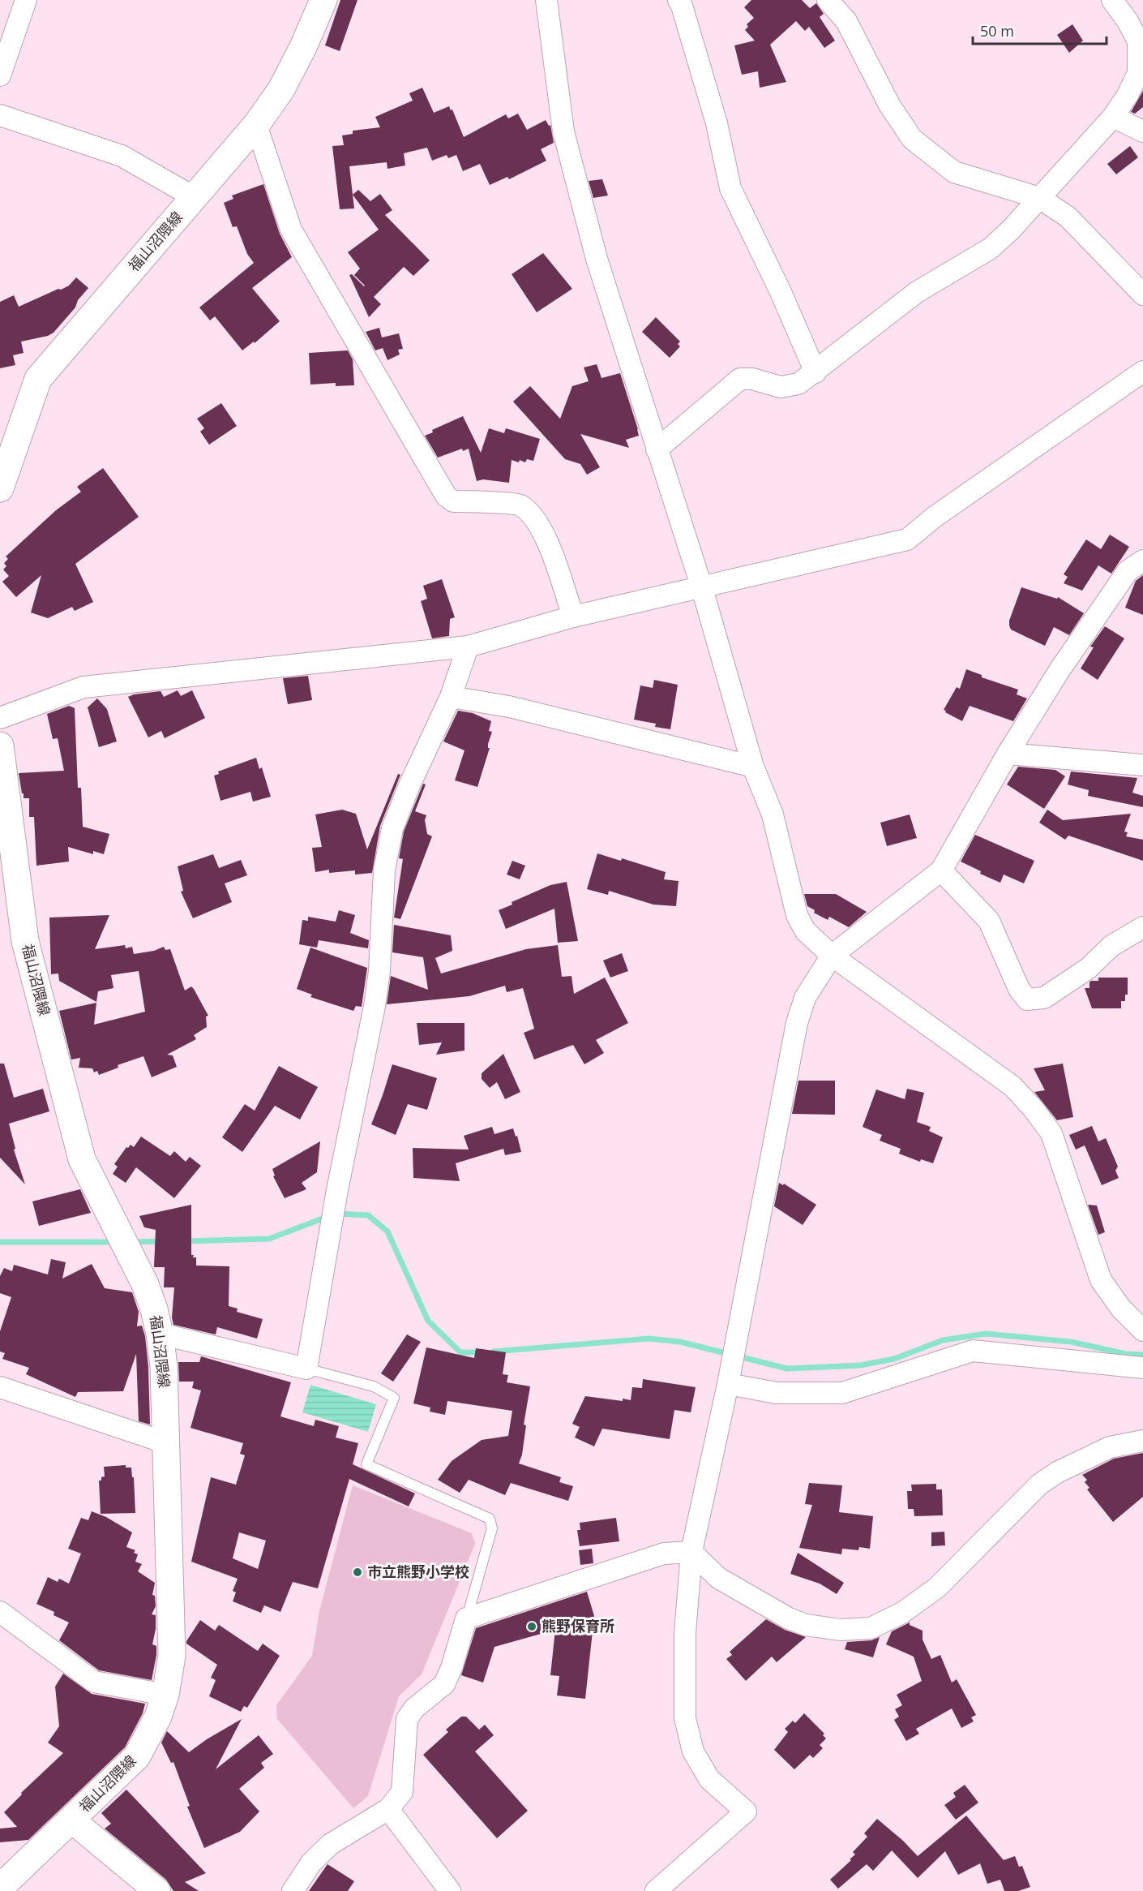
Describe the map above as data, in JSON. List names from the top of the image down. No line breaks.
{"streets":{"main road":["福山沼隈線"]},"places":["市立熊野小学校","熊野保育所"],"scale_bar":"50 m"}
